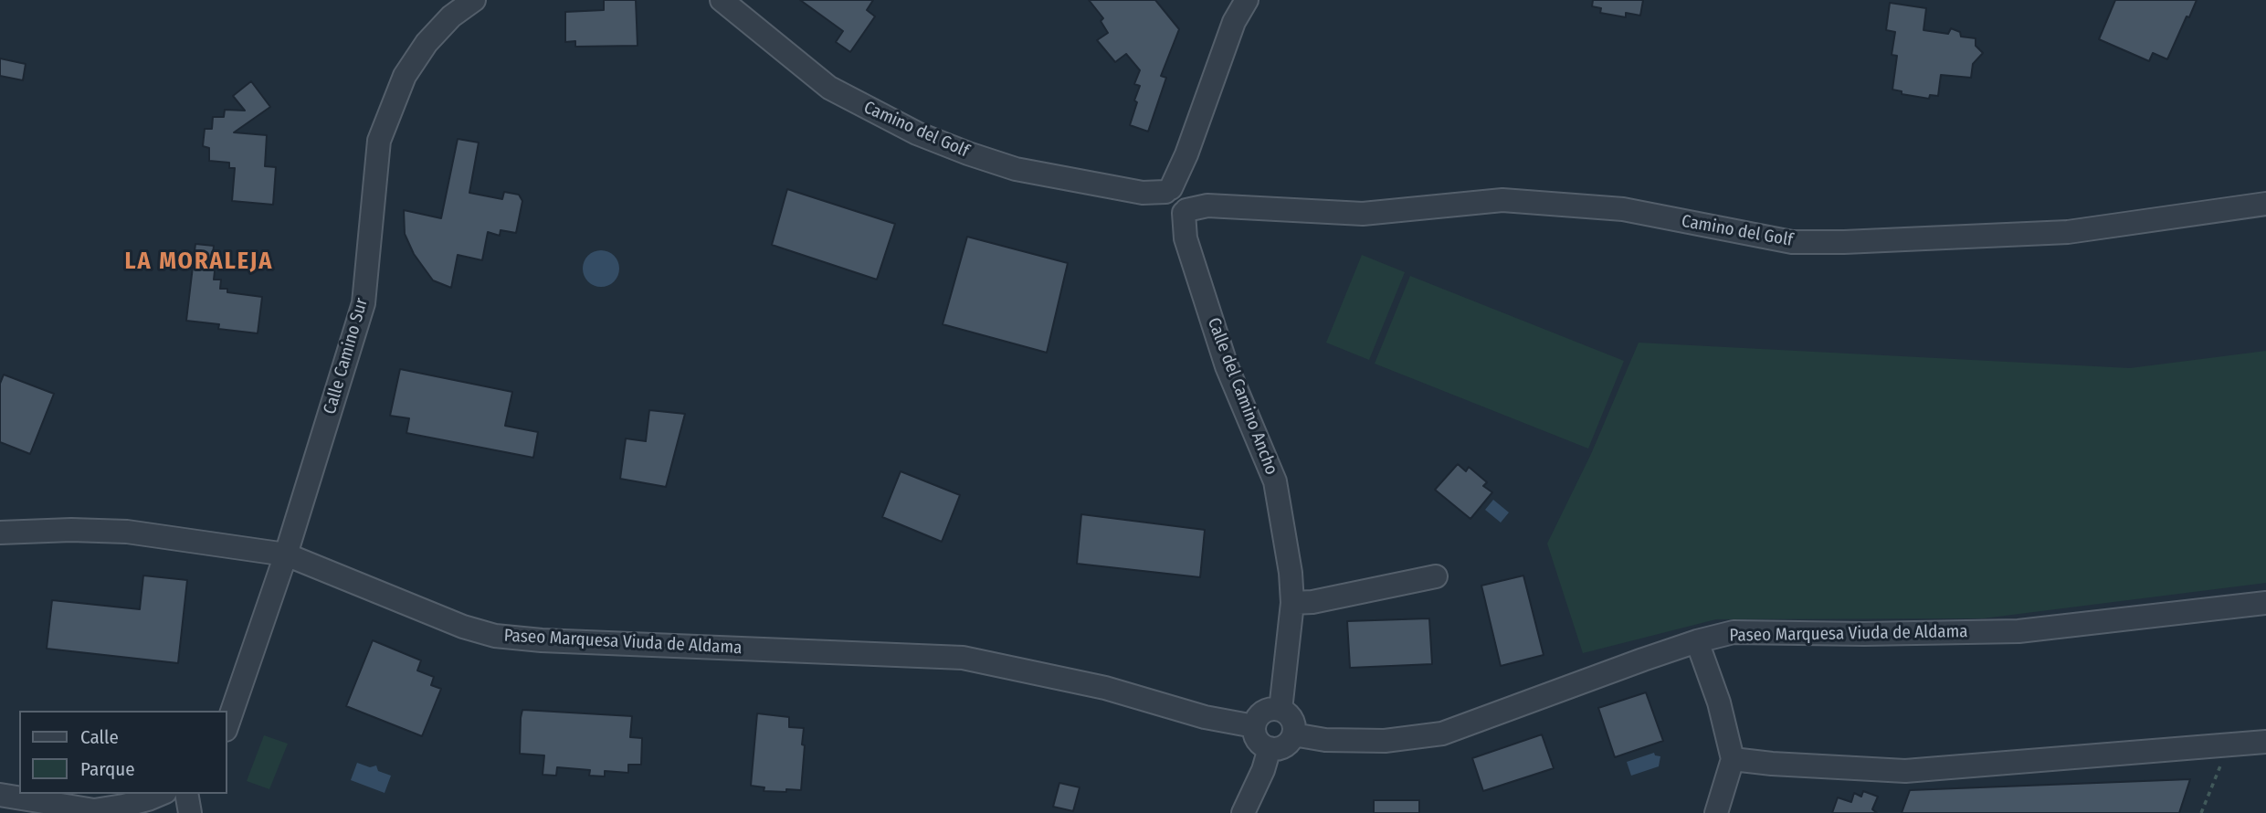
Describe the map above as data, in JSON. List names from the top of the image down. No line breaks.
{"streets":{"street":["Camino del Golf","Calle Camino Sur","Calle del Camino Ancho","Paseo Marquesa Viuda de Aldama"]},"crossings":[["Camino del Golf","Calle del Camino Ancho"],["Calle Camino Sur","Paseo Marquesa Viuda de Aldama"],["Calle del Camino Ancho","Paseo Marquesa Viuda de Aldama"]],"districts":["LA MORALEJA"],"legend":["Calle","Parque"]}
